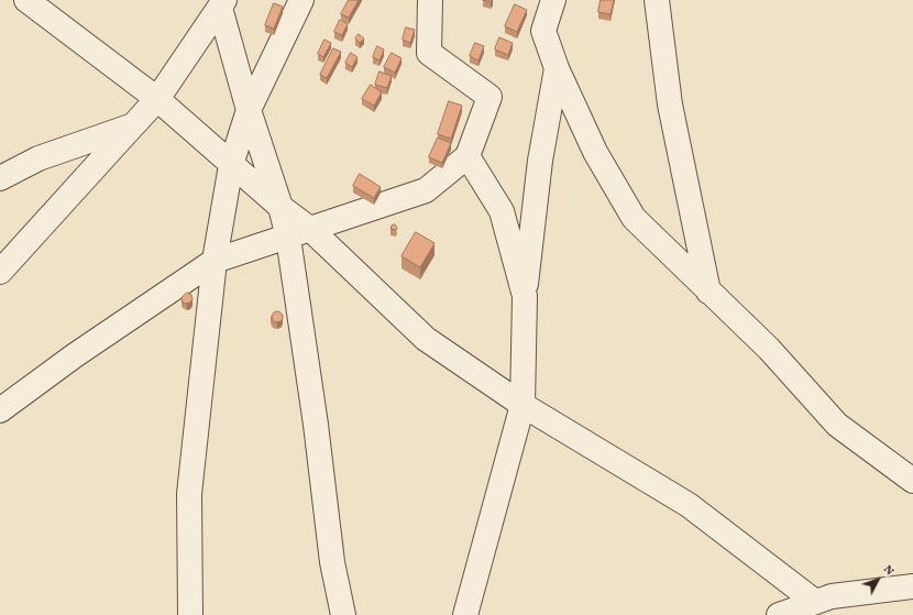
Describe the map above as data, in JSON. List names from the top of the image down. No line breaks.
{"north":"top right"}
